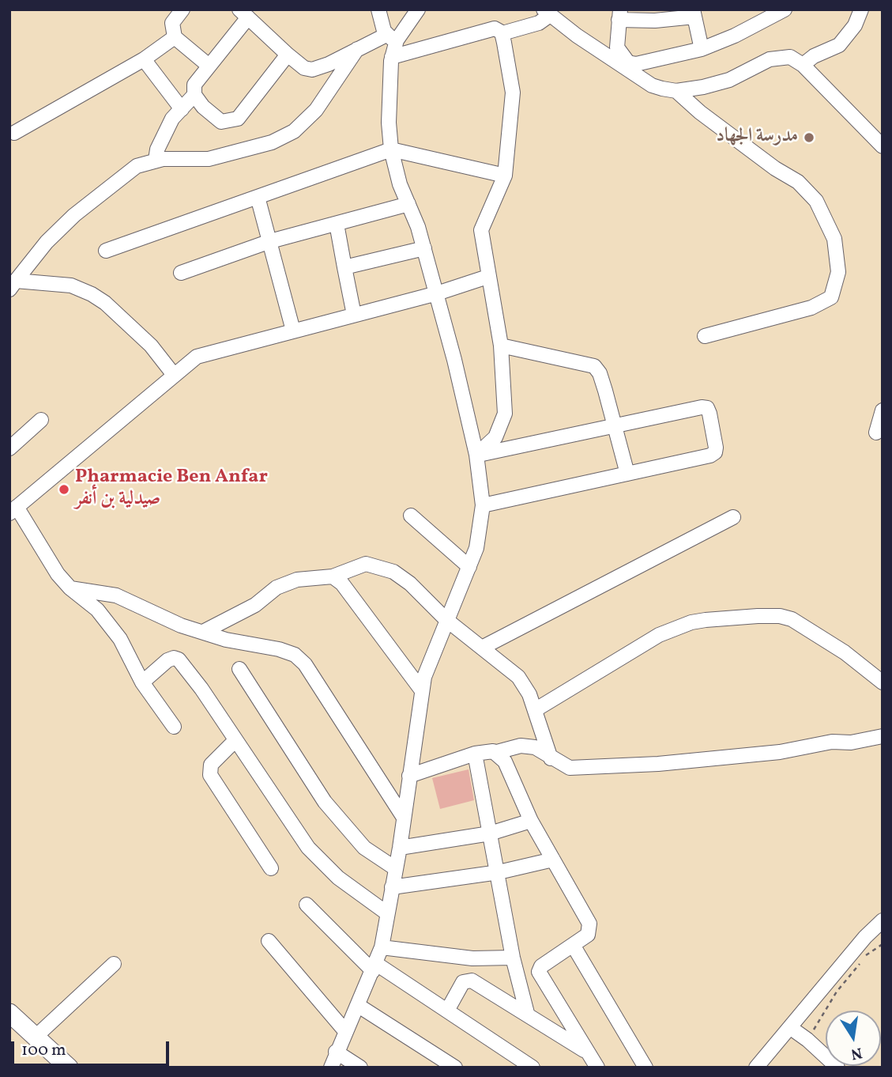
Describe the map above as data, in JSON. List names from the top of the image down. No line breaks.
{"places":["مدرسة الجهاد","Pharmacie Ben Anfar صيدلية بن أنفر"],"scale_bar":"100 m","north":"bottom"}
